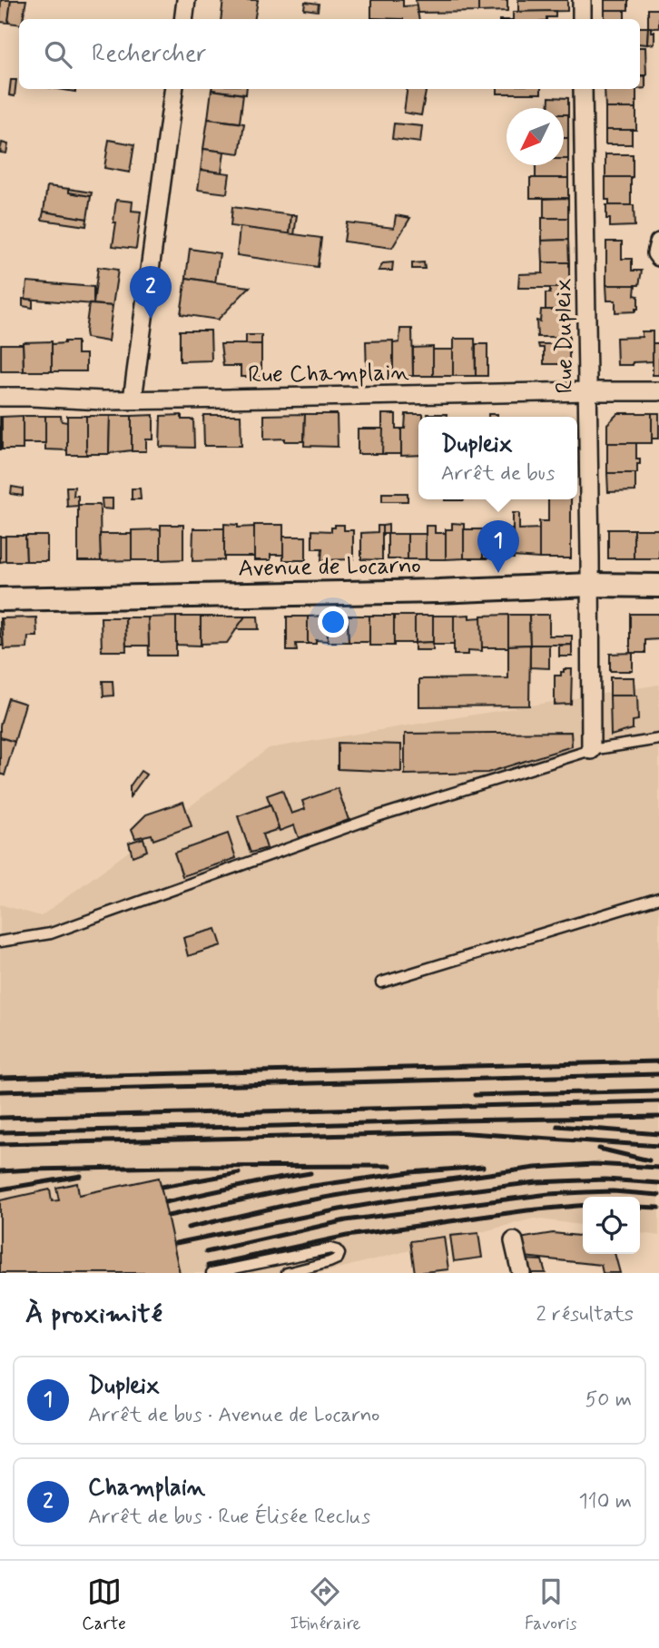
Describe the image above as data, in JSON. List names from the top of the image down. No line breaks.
{"streets":{"street":["Rue Dupleix","Rue Champlain","Avenue de Locarno"]},"crossings":[["Rue Dupleix","Rue Champlain"],["Rue Dupleix","Avenue de Locarno"]],"north":"bottom left","page":{"search":"Rechercher","pins":["2","1"],"popup":["Dupleix","Arrêt de bus"],"heading":["À proximité","2 résultats"],"list":[{"mark":"1","name":"Dupleix","note":"Arrêt de bus · Avenue de Locarno","value":"50 m"},{"mark":"2","name":"Champlain","note":"Arrêt de bus · Rue Élisée Reclus","value":"110 m"}],"nav":["Carte","Itinéraire","Favoris"]}}
